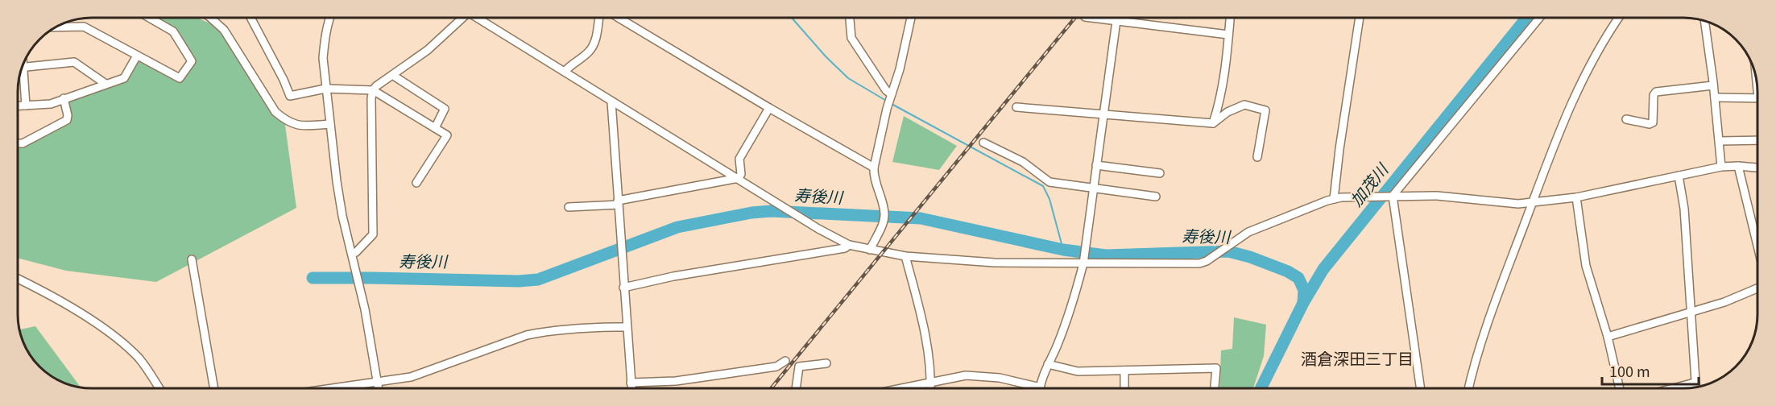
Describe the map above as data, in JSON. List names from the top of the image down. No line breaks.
{"districts":["酒倉深田三丁目"],"water":["加茂川","寿後川"],"scale_bar":"100 m"}
